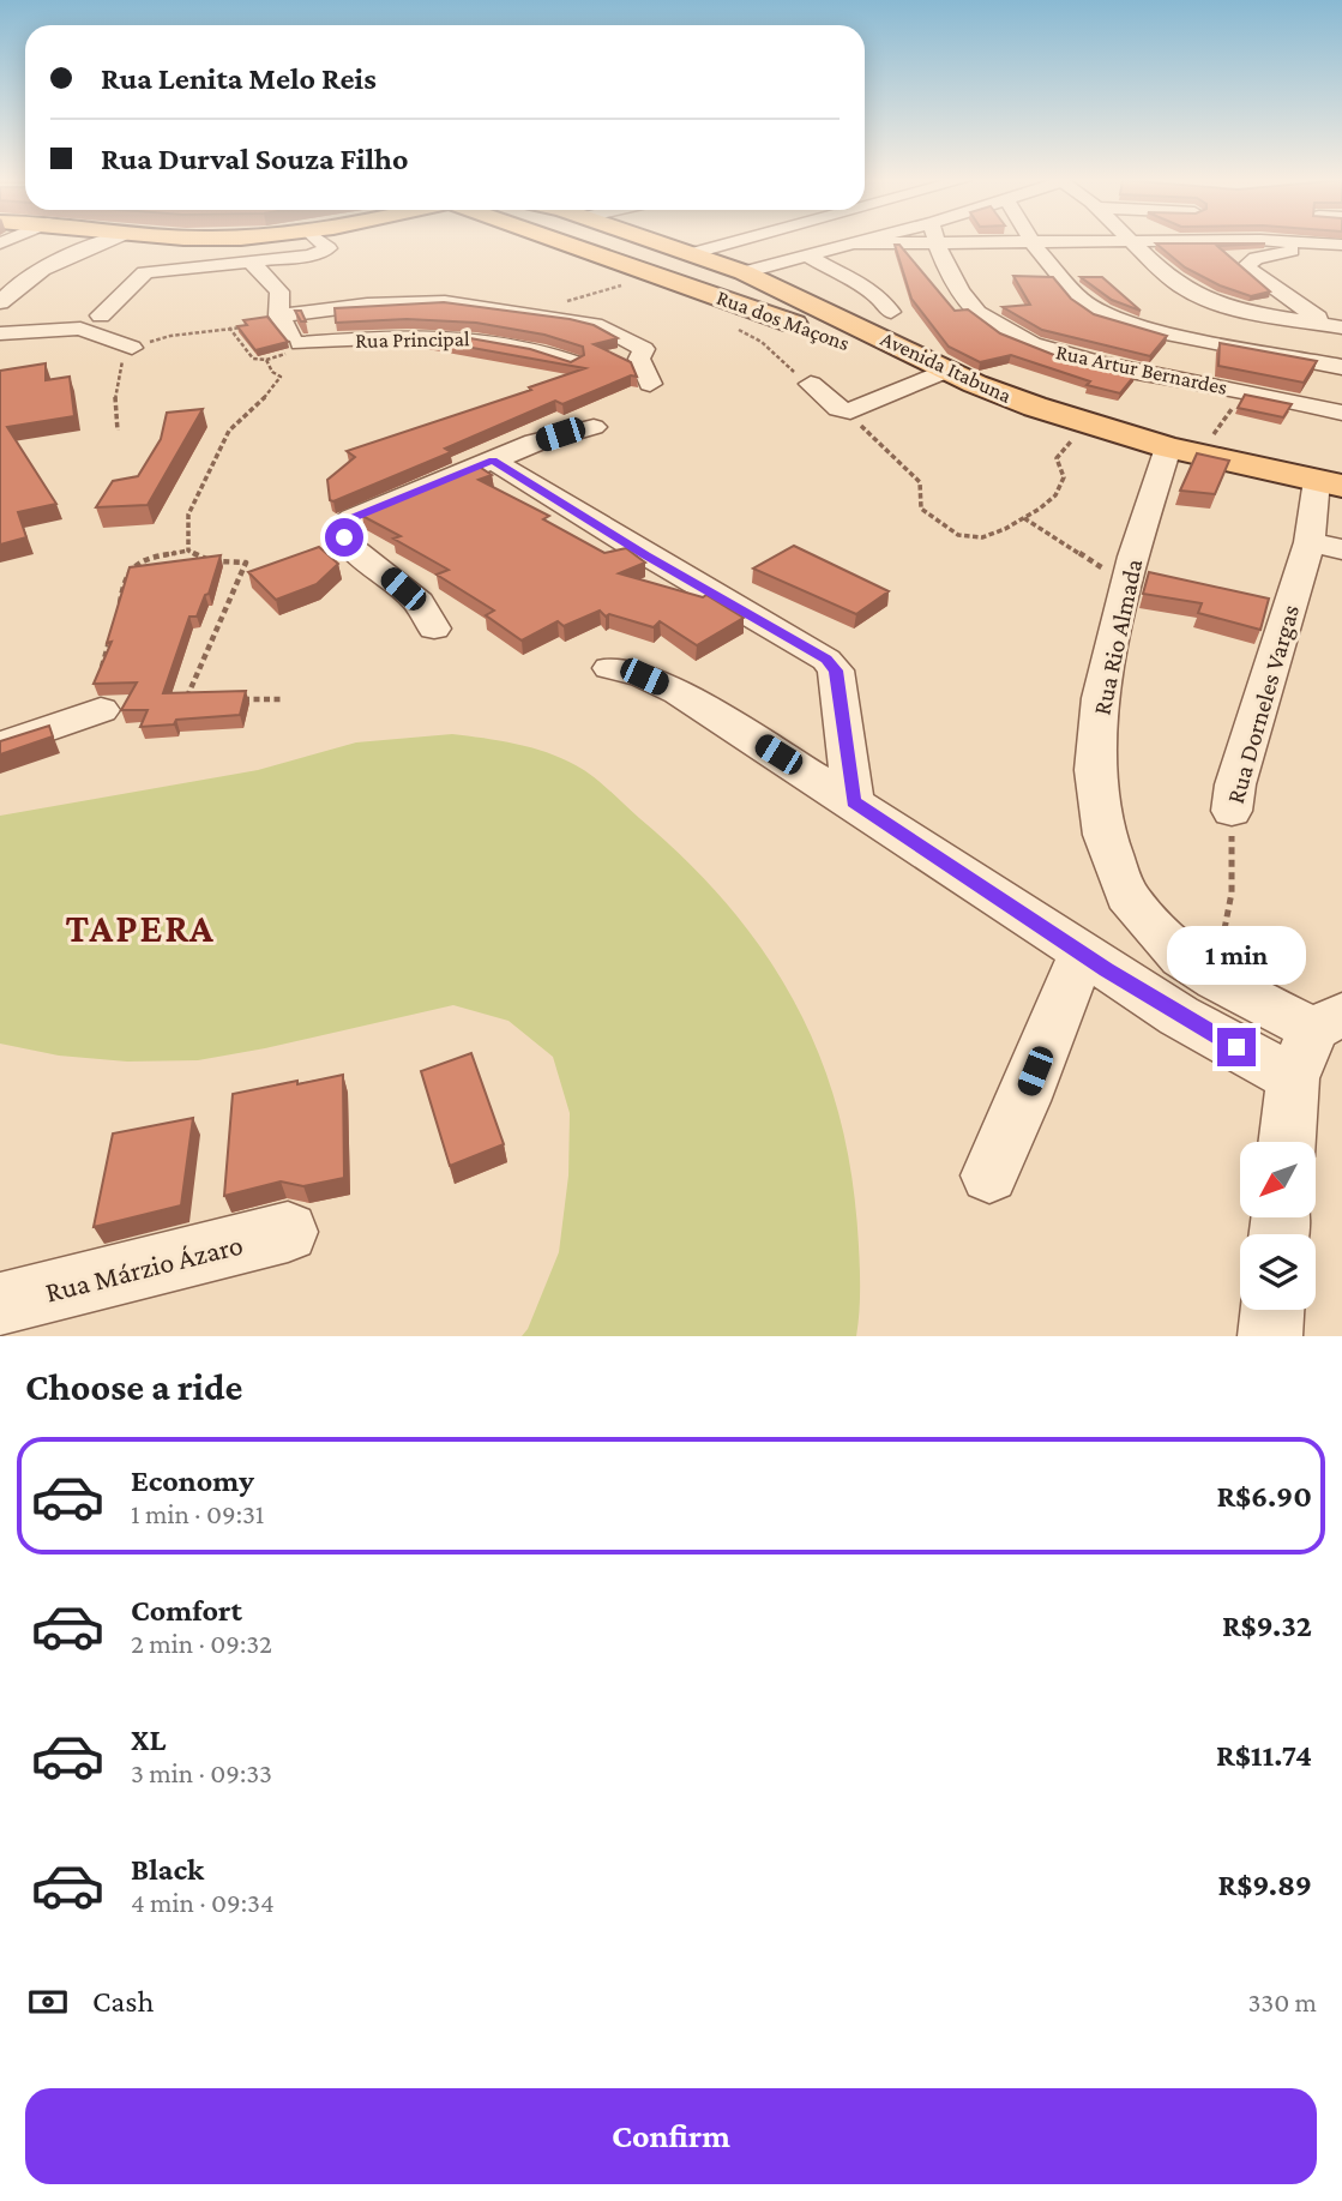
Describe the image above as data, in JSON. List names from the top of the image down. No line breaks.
{"streets":{"main road":["Rua dos Maçons","Avenida Itabuna"],"street":["Rua Principal","Rua Artur Bernardes","Rua Rio Almada","Rua Dorneles Vargas","Rua Márzio Ázaro"]},"crossings":[["Rua dos Maçons","Avenida Itabuna"],["Avenida Itabuna","Rua Rio Almada"],["Avenida Itabuna","Rua Dorneles Vargas"],["Rua Rio Almada","Rua Dorneles Vargas"]],"districts":["TAPERA"],"north":"bottom left","page":{"banner":["Rua Lenita Melo Reis","Rua Durval Souza Filho"],"bubble":"1 min","heading":"Choose a ride","list":[{"name":"Economy","note":"1 min · 09:31","value":"R$6.90"},{"name":"Comfort","note":"2 min · 09:32","value":"R$9.32"},{"name":"XL","note":"3 min · 09:33","value":"R$11.74"},{"name":"Black","note":"4 min · 09:34","value":"R$9.89"}],"pay":["Cash","330 m"],"buttons":"Confirm"}}
